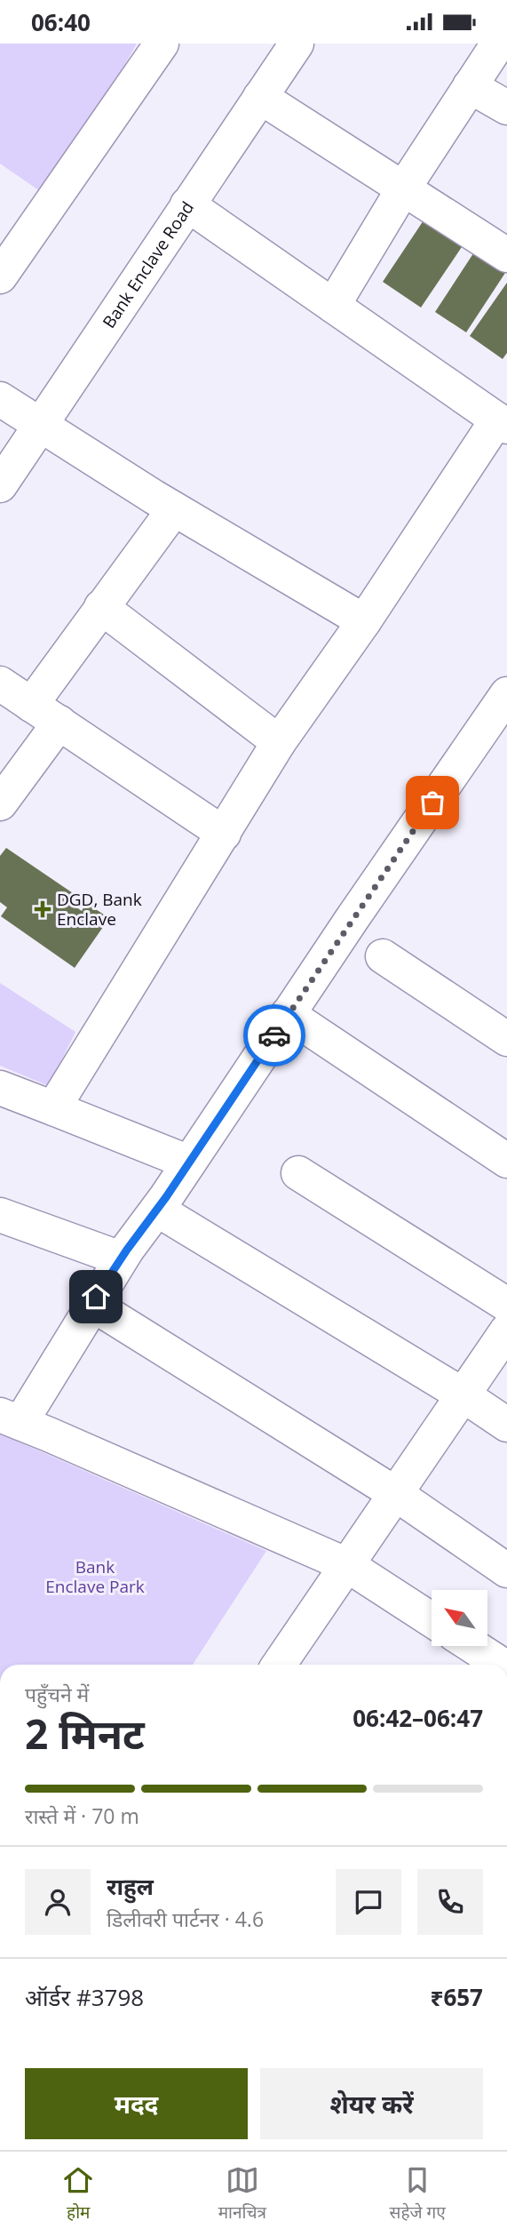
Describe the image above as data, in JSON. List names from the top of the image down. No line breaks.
{"streets":{"street":["Bank Enclave Road"]},"parks":["Bank Enclave Park"],"places":{"health":["DGD, Bank Enclave"]},"north":"top left","page":{"status":"06:40","heading":["2 मिनट","पहुँचने में","06:42–06:47"],"panel":["राहुल","डिलीवरी पार्टनर · 4.6","ऑर्डर #3798","₹657"],"bar":"रास्ते में · 70 m","buttons":["मदद","शेयर करें"],"tabs":["होम","मानचित्र","सहेजे गए"]}}
